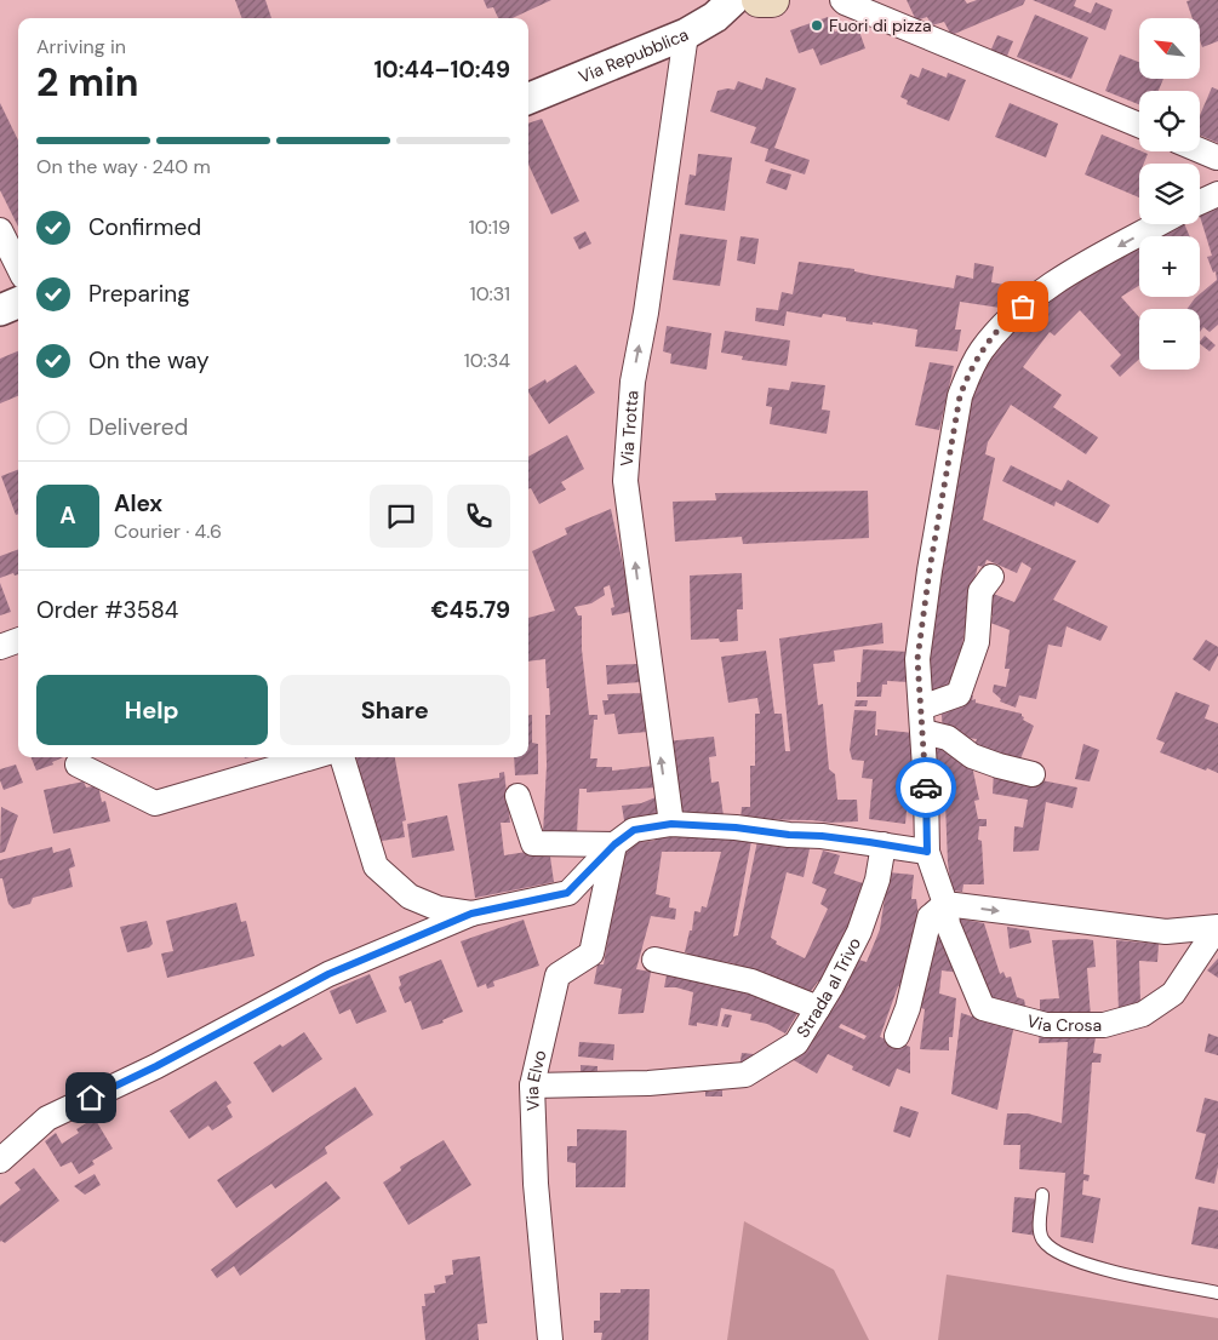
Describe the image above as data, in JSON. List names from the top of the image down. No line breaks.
{"streets":{"street":["Via Repubblica","Via Trotta","Strada al Trivo","Via Crosa","Via Elvo"]},"crossings":[["Via Repubblica","Via Trotta"],["Strada al Trivo","Via Elvo"]],"one_way":["Via Trotta"],"places":["Fuori di pizza"],"north":"top left","page":{"map_buttons":["+","−"],"heading":["2 min","Arriving in","10:44–10:49"],"panel":["Alex","Courier · 4.6","Order #3584","€45.79"],"bar":"On the way · 240 m","list":[["Confirmed","10:19"],["Preparing","10:31"],["On the way","10:34"],"Delivered"],"round":"A","buttons":["Help","Share"]}}
